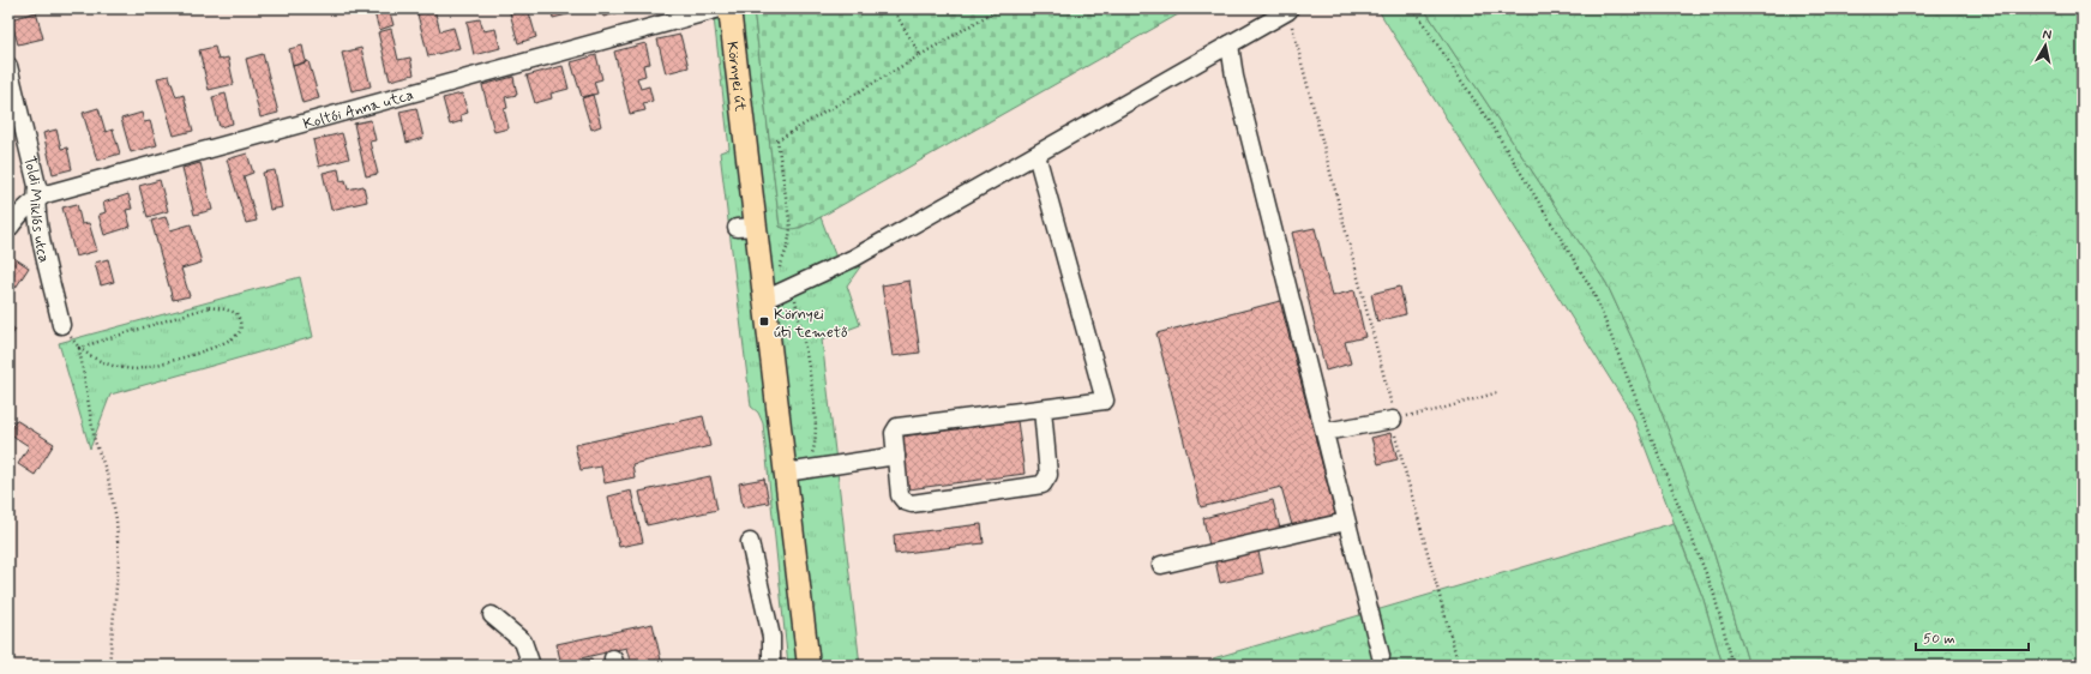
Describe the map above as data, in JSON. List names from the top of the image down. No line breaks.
{"streets":{"main road":["Környei út"],"street":["Koltói Anna utca","Toldi Miklós utca"]},"crossings":[["Koltói Anna utca","Toldi Miklós utca"]],"places":{"transit":["Környei úti temető"]},"scale_bar":"50 m","north":"top"}
